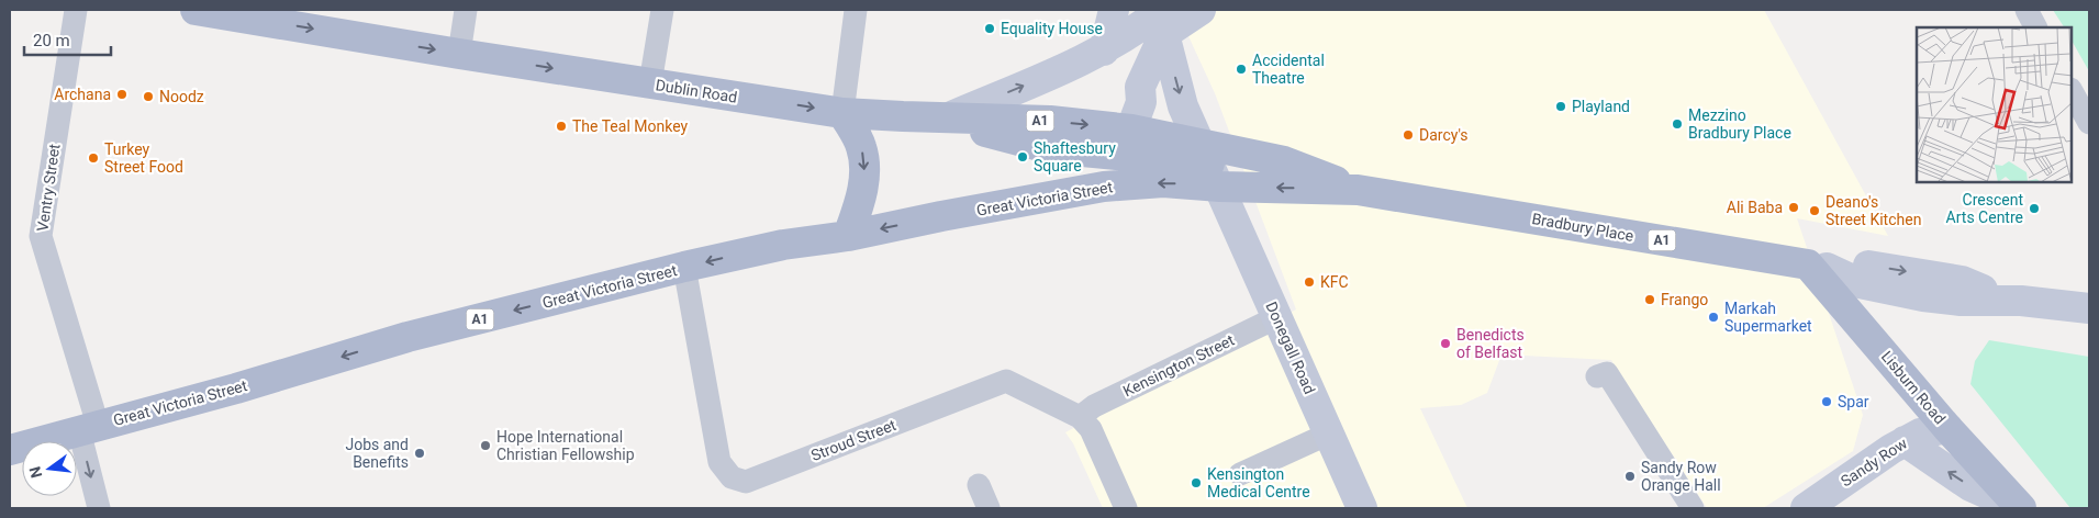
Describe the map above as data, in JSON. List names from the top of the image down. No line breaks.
{"streets":{"main road":["Dublin Road","A1","Great Victoria Street","Bradbury Place","Lisburn Road"],"street":["Ventry Street","Donegall Road","Kensington Street","Stroud Street","Sandy Row"]},"crossings":[["Dublin Road","Great Victoria Street"],["Dublin Road","Bradbury Place"],["Dublin Road","Donegall Road"],["Ventry Street","Great Victoria Street"],["Great Victoria Street","Bradbury Place"],["Great Victoria Street","Donegall Road"],["Great Victoria Street","Stroud Street"],["Bradbury Place","Donegall Road"],["Bradbury Place","Lisburn Road"],["Donegall Road","Kensington Street"],["Kensington Street","Stroud Street"],["Lisburn Road","Sandy Row"]],"one_way":["Dublin Road","Great Victoria Street"],"places":["Equality House","Accidental Theatre","Archana","Noodz","Playland","Mezzino Bradbury Place","The Teal Monkey","Darcy's","Shaftesbury Square","Turkey Street Food","Ali Baba","Crescent Arts Centre","Deano's Street Kitchen","KFC","Frango","Markah Supermarket","Benedicts of Belfast","Spar","Hope International Christian Fellowship","Jobs and Benefits","Sandy Row Orange Hall","Kensington Medical Centre"],"scale_bar":"20 m","north":"left"}
